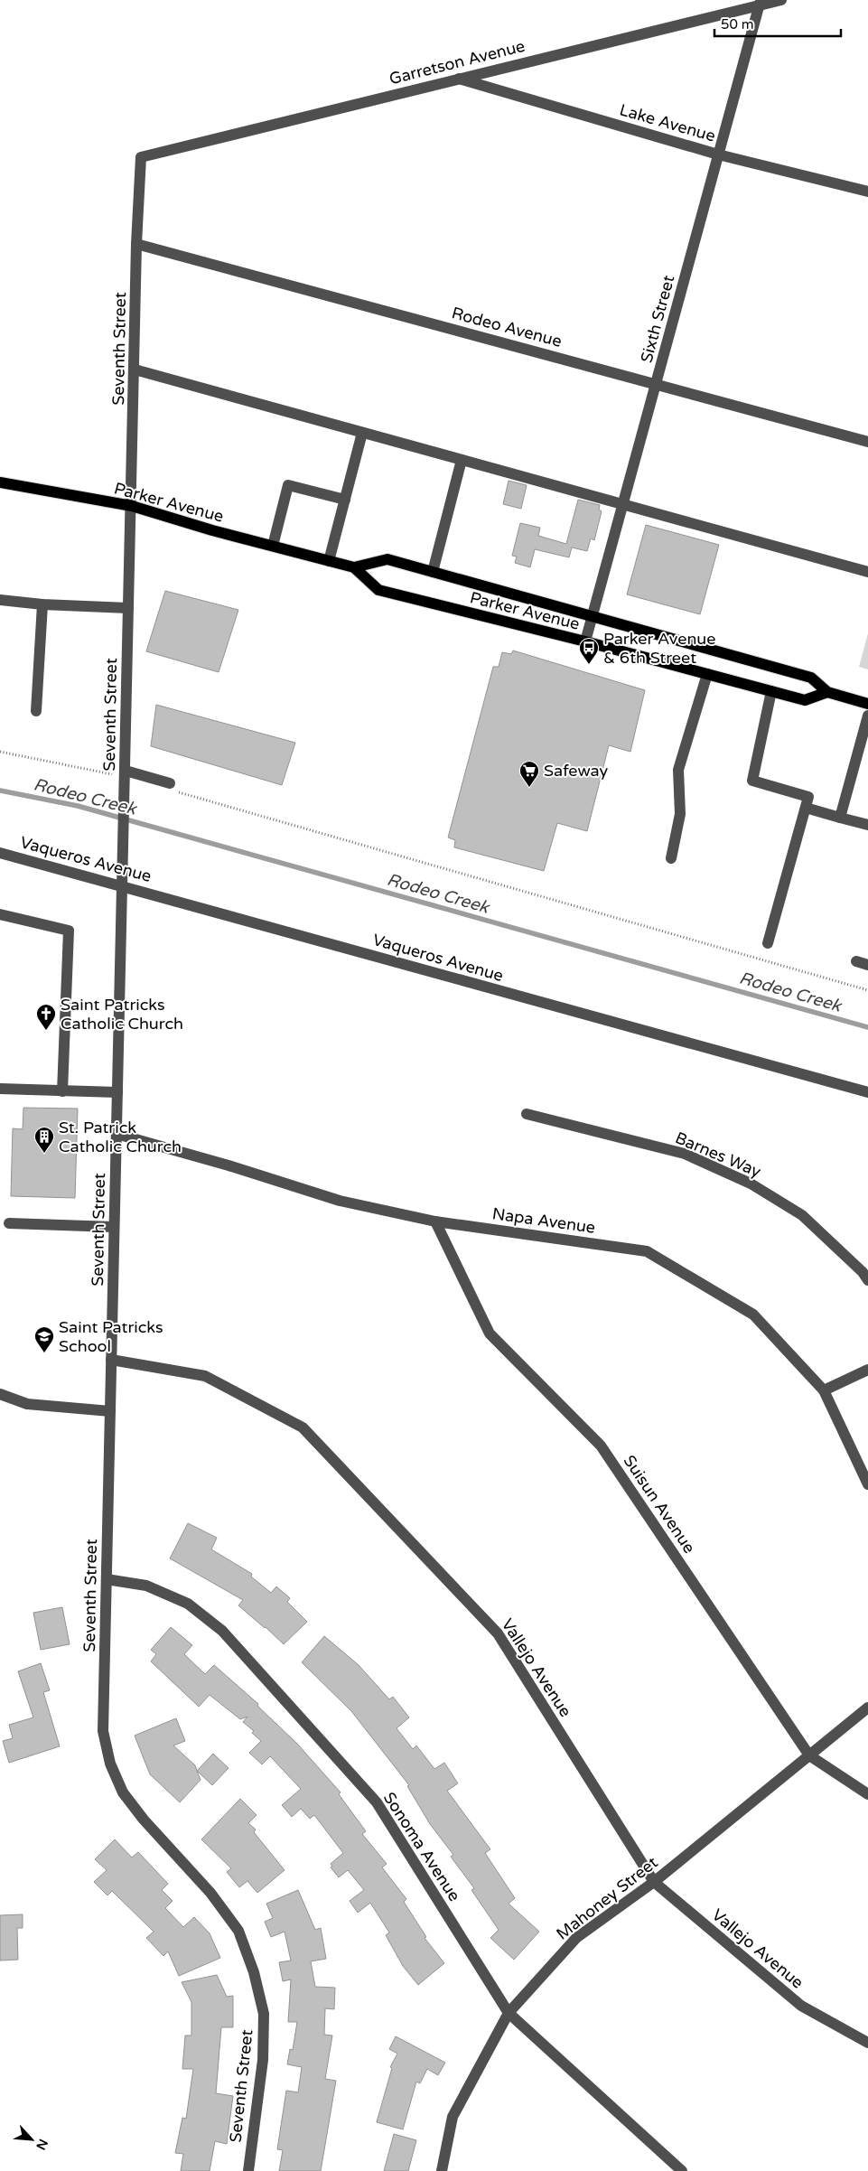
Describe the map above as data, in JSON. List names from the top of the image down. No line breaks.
{"streets":{"main road":["Parker Avenue"],"street":["Garretson Avenue","Lake Avenue","Sixth Street","Rodeo Avenue","Seventh Street","Vaqueros Avenue","Barnes Way","Napa Avenue","Suisun Avenue","Vallejo Avenue","Sonoma Avenue","Mahoney Street"]},"crossings":[["Garretson Avenue","Lake Avenue"],["Garretson Avenue","Sixth Street"],["Garretson Avenue","Seventh Street"],["Lake Avenue","Sixth Street"],["Sixth Street","Rodeo Avenue"],["Sixth Street","Parker Avenue"],["Rodeo Avenue","Seventh Street"],["Seventh Street","Parker Avenue"],["Seventh Street","Vaqueros Avenue"],["Seventh Street","Napa Avenue"],["Seventh Street","Vallejo Avenue"],["Seventh Street","Sonoma Avenue"],["Napa Avenue","Suisun Avenue"],["Suisun Avenue","Mahoney Street"],["Vallejo Avenue","Mahoney Street"],["Sonoma Avenue","Mahoney Street"]],"water":["Rodeo Creek"],"places":{"bus stop":["Parker Avenue & 6th Street"],"supermarket":["Safeway"],"church":["Saint Patricks Catholic Church"],"building":["St. Patrick Catholic Church"],"school or university":["Saint Patricks School"]},"scale_bar":"50 m","north":"bottom right"}
